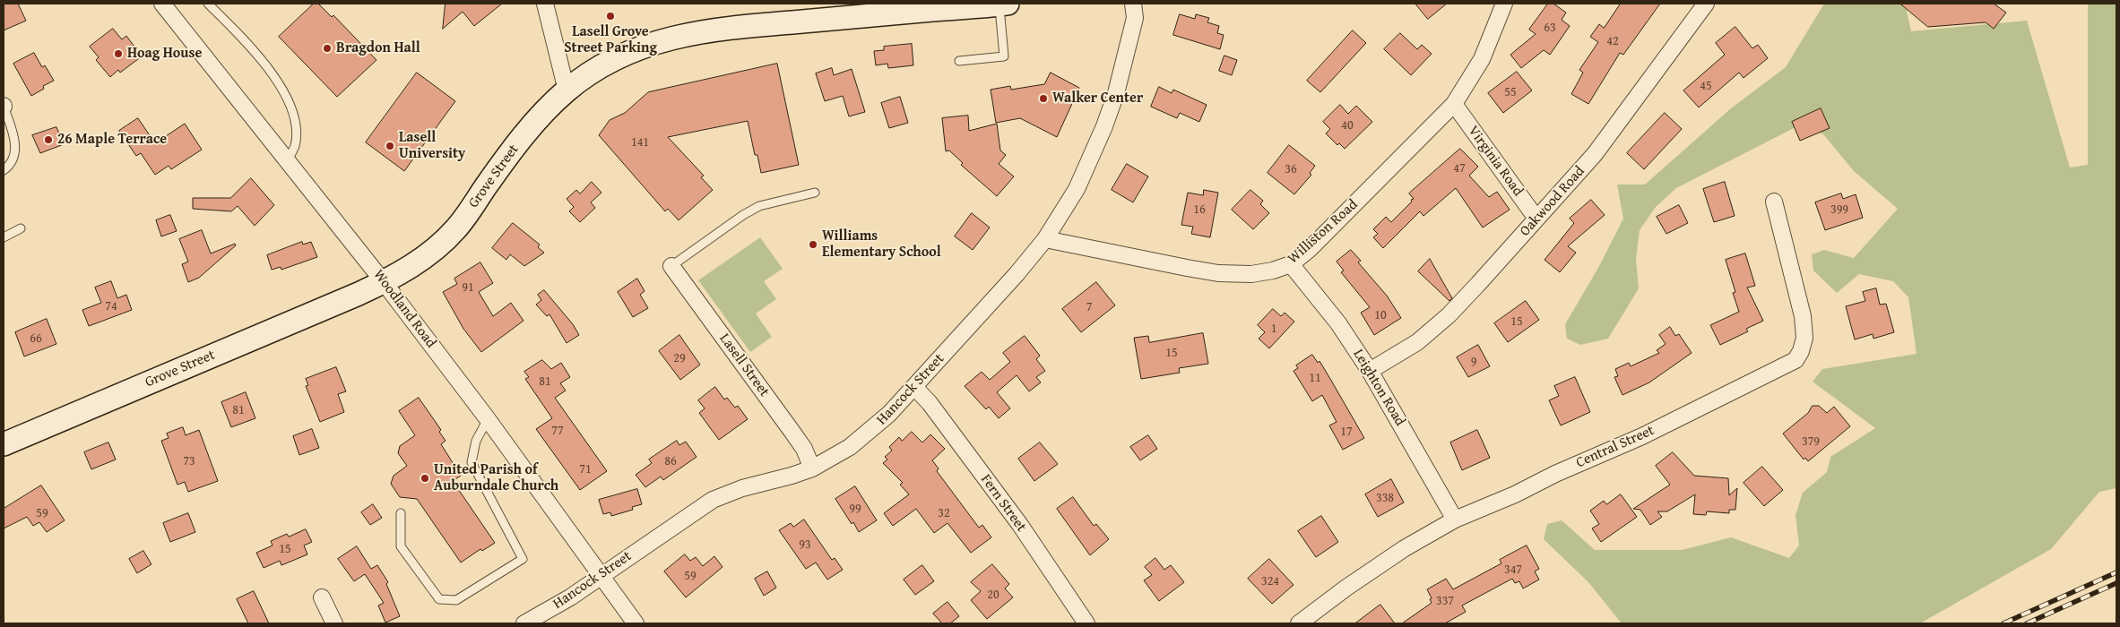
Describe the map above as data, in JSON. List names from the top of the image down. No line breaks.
{"streets":{"main road":["Grove Street"],"street":["Virginia Road","Oakwood Road","Williston Road","Woodland Road","Lasell Street","Leighton Road","Hancock Street","Central Street","Fern Street"]},"crossings":[["Virginia Road","Oakwood Road"],["Virginia Road","Williston Road"],["Grove Street","Woodland Road"],["Oakwood Road","Leighton Road"],["Williston Road","Leighton Road"],["Williston Road","Hancock Street"],["Woodland Road","Hancock Street"],["Lasell Street","Hancock Street"],["Leighton Road","Central Street"],["Hancock Street","Fern Street"]],"places":["Lasell Grove Street Parking","Bragdon Hall","Hoag House","Walker Center","26 Maple Terrace","Lasell University","Williams Elementary School","United Parish of Auburndale Church"],"house_numbers":["63","42","45","55","40","141","47","36","16","399","91","74","7","10","15","1","66","15","29","9","11","81","81","77","17","379","73","86","71","338","99","59","32","93","15","347","59","324","20","337"]}
